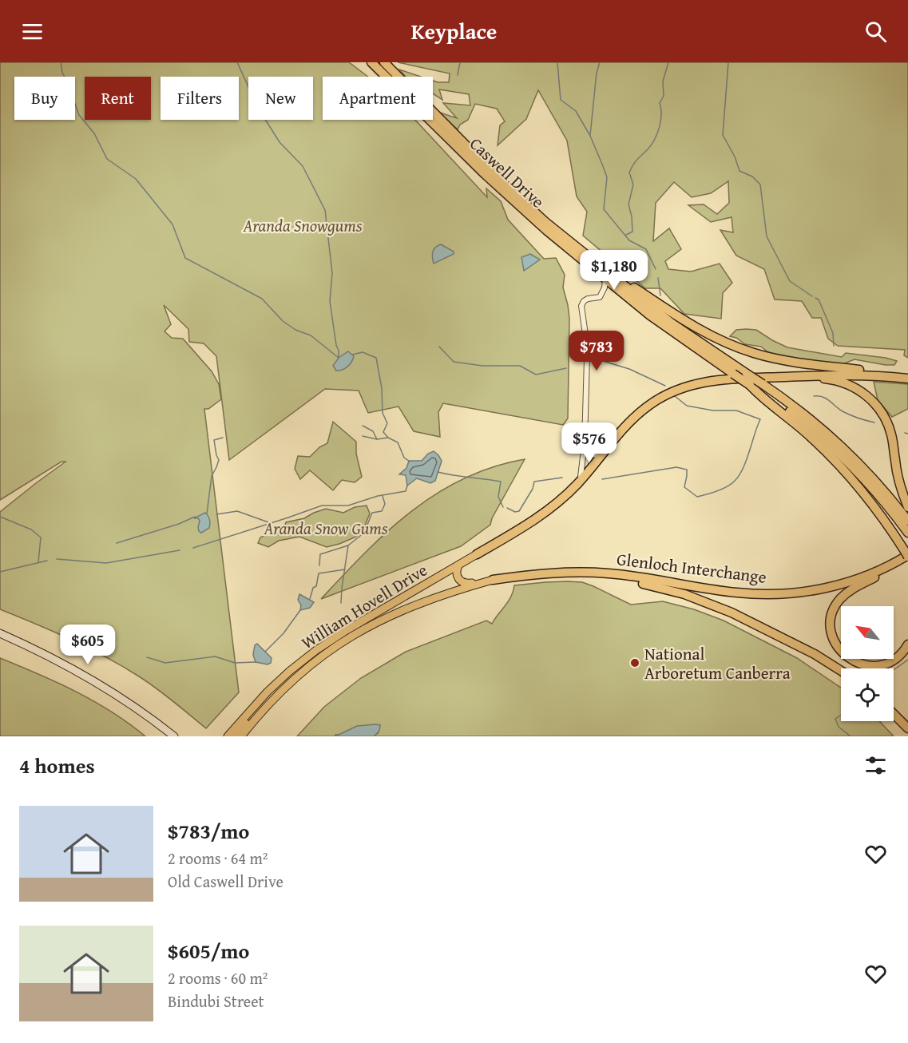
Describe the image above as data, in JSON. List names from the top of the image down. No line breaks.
{"streets":{"highway":["Caswell Drive","Glenloch Interchange"],"main road":["William Hovell Drive"]},"crossings":[["Glenloch Interchange","William Hovell Drive"]],"parks":["Aranda Snowgums","Aranda Snow Gums"],"places":["National Arboretum Canberra"],"north":"top left","page":{"header":"Keyplace","chip":["Buy","Rent","Filters","New","Apartment"],"price":["$1,180","$783","$576","$605"],"heading":"4 homes","list":[{"name":"$783/mo","note":"2 rooms · 64 m² · Old Caswell Drive"},{"name":"$605/mo","note":"2 rooms · 60 m² · Bindubi Street"}]}}
